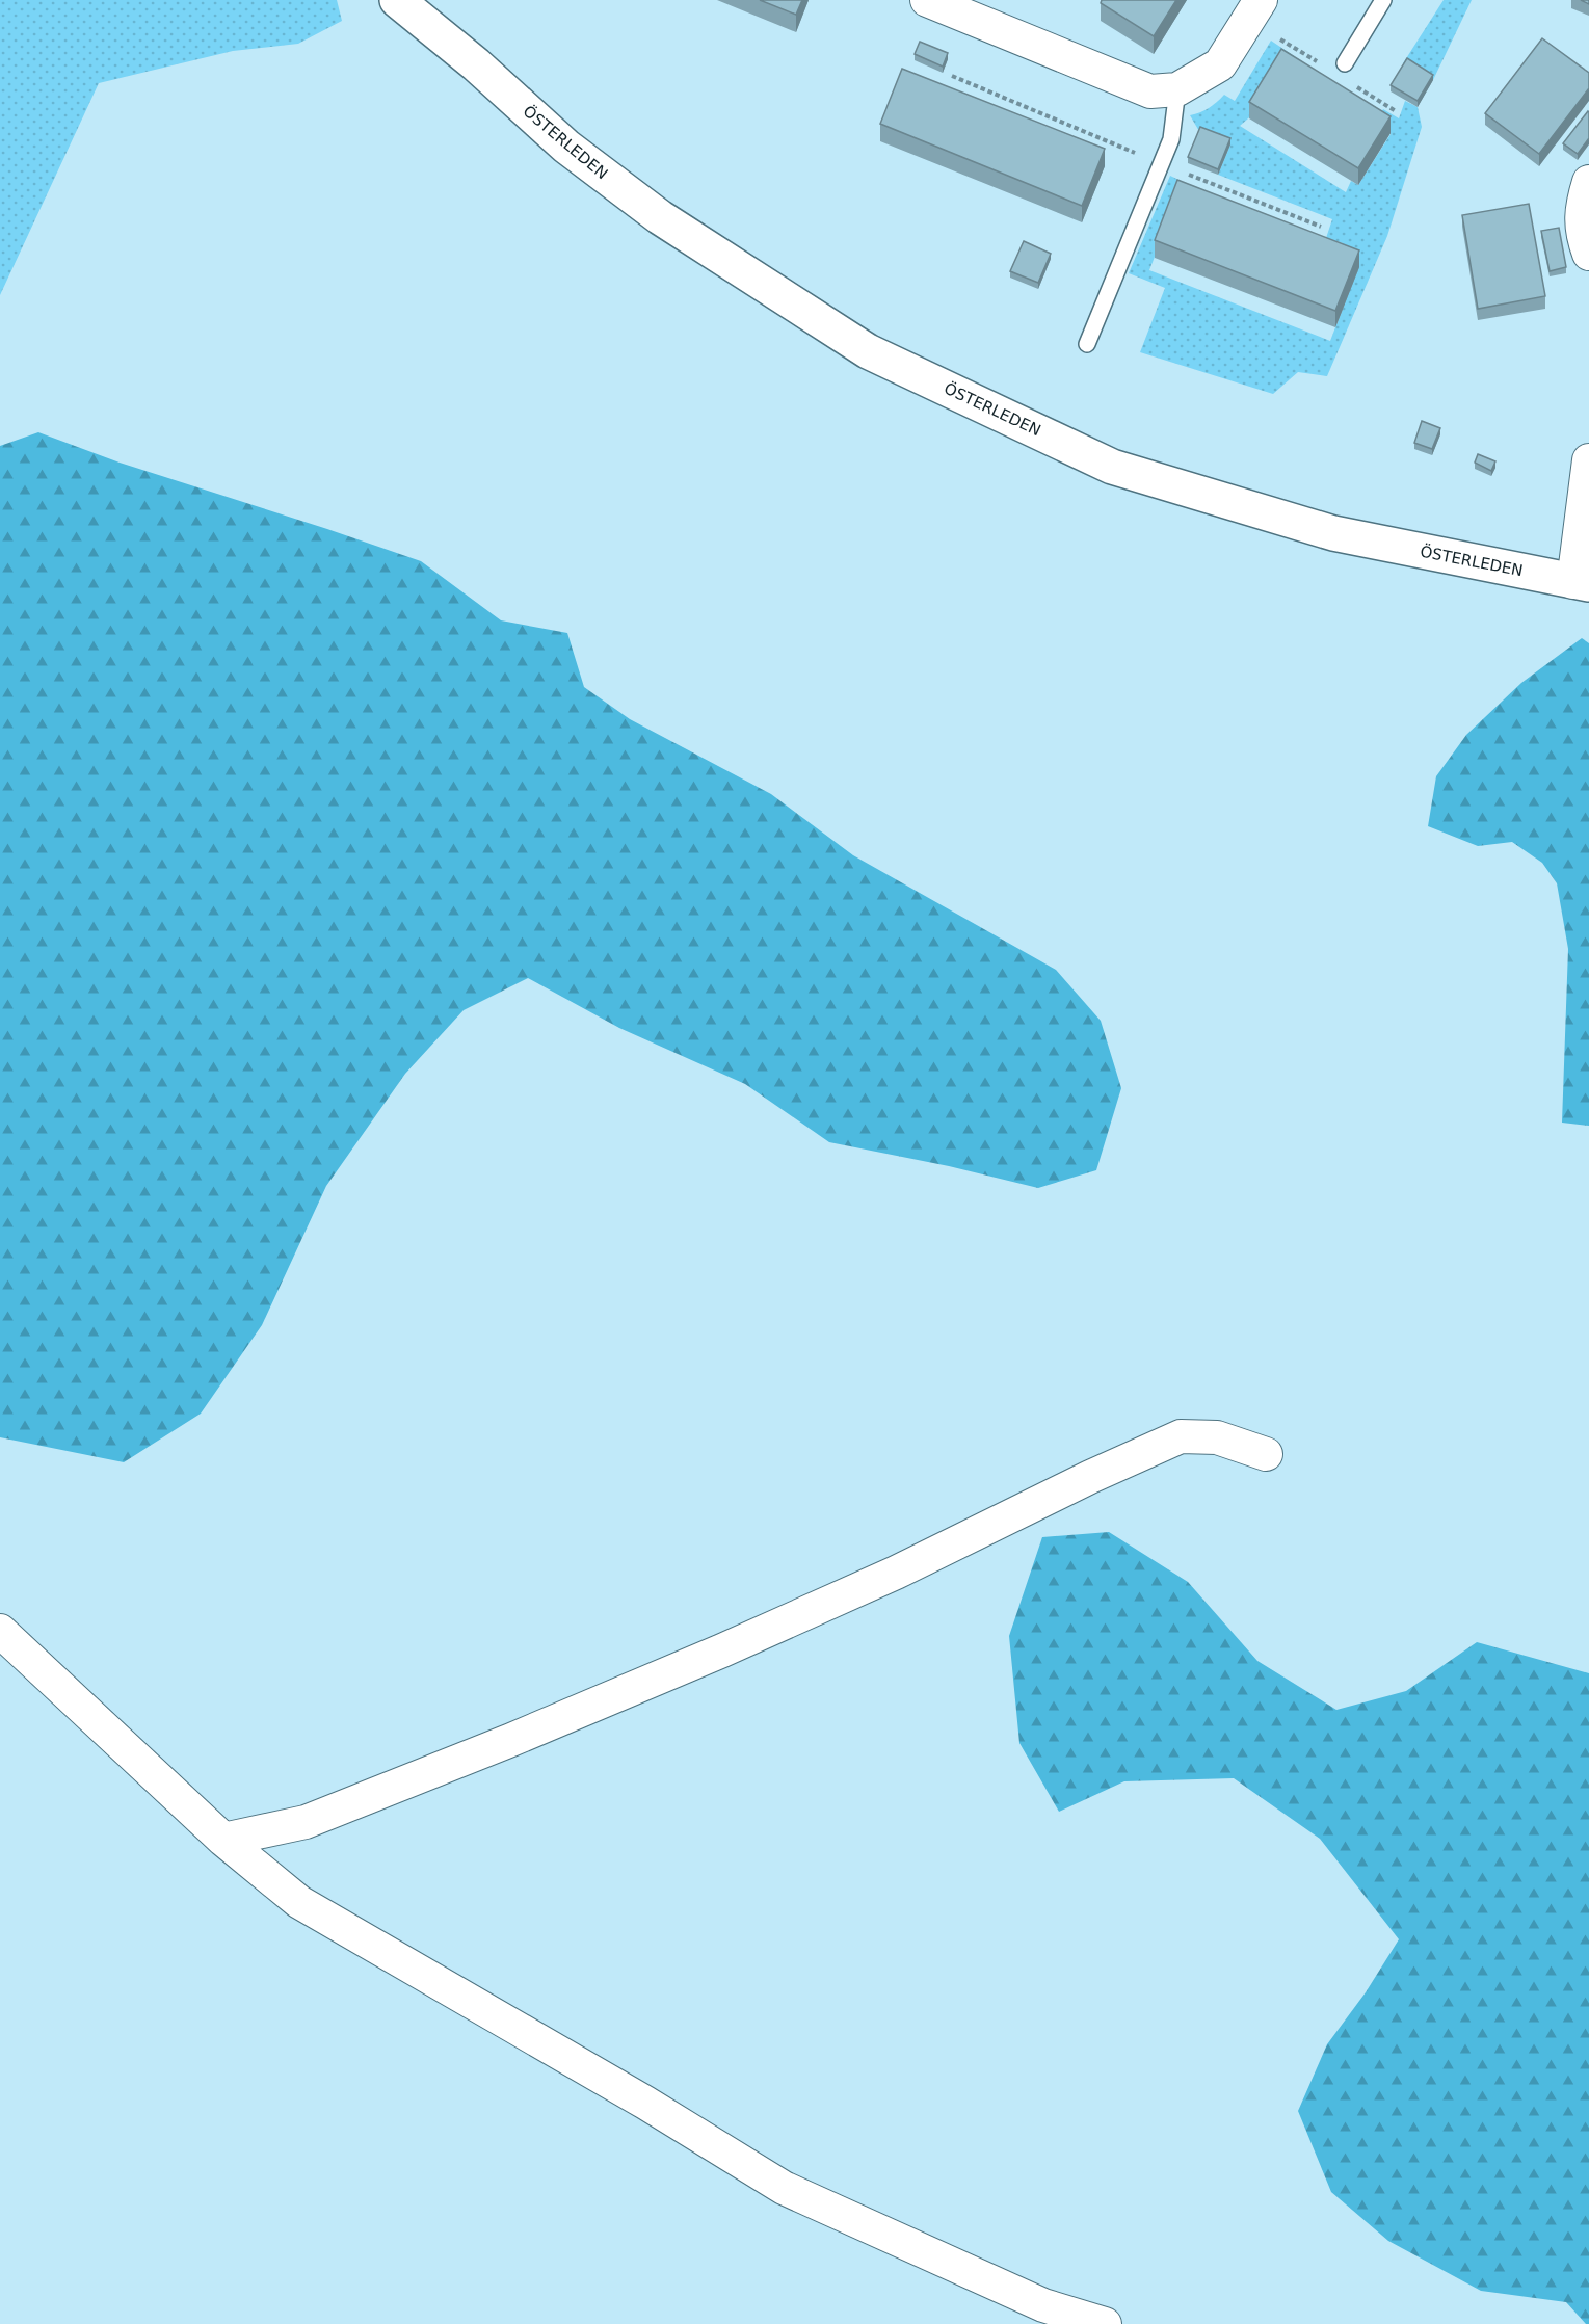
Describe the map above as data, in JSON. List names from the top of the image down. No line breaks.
{"streets":{"street":["ÖSTERLEDEN"]}}
